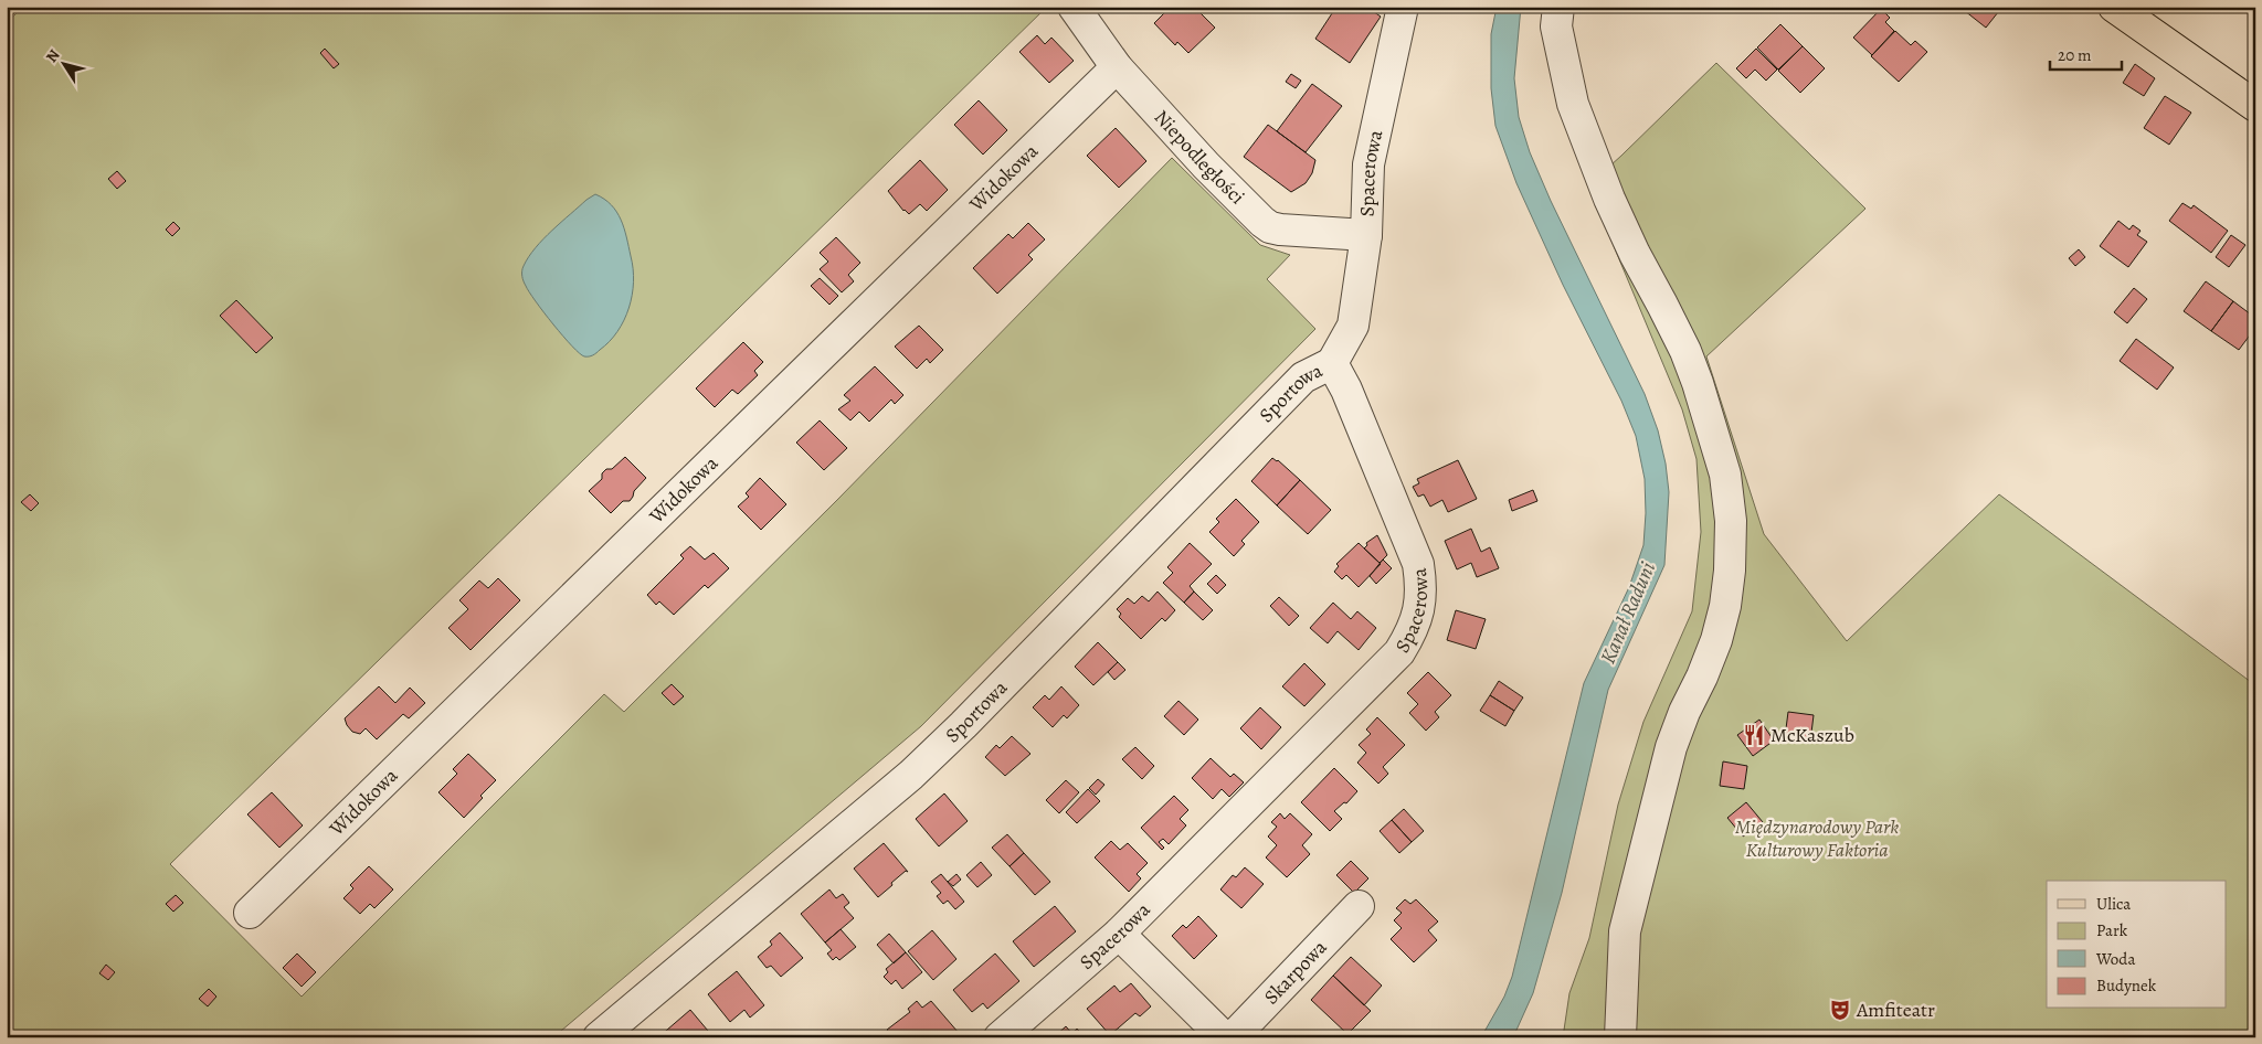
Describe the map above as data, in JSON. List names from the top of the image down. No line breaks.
{"streets":{"street":["Niepodległości","Spacerowa","Widokowa","Sportowa","Skarpowa"]},"crossings":[["Niepodległości","Spacerowa"],["Niepodległości","Widokowa"],["Spacerowa","Sportowa"]],"water":["Kanał Raduni"],"parks":["Międzynarodowy Park Kulturowy Faktoria"],"places":{"restaurant":["McKaszub"],"theatre":["Amfiteatr"]},"legend":["Ulica","Park","Woda","Budynek"],"scale_bar":"20 m","north":"top left"}
